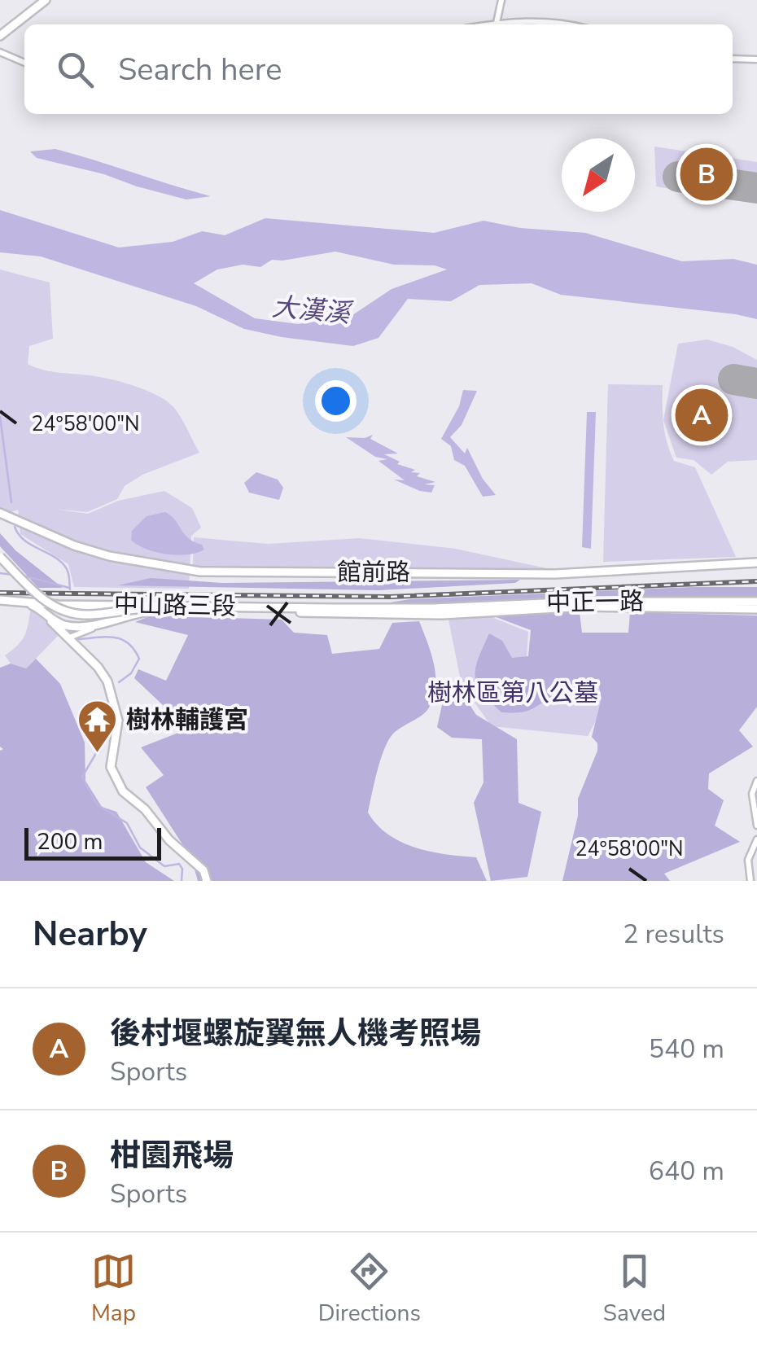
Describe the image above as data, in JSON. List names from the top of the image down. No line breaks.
{"streets":{"main road":["館前路","中正一路","中山路三段"]},"crossings":[["中正一路","中山路三段"]],"water":["大漢溪"],"parks":["樹林區第八公墓"],"places":{"temple":["樹林輔護宮"]},"scale_bar":"200 m","north":"bottom left","page":{"search":"Search here","pins":["B","A"],"scale":"200 m","heading":["Nearby","2 results"],"list":[{"mark":"A","name":"後村堰螺旋翼無人機考照場","note":"Sports","value":"540 m"},{"mark":"B","name":"柑園飛場","note":"Sports","value":"640 m"}],"nav":["Map","Directions","Saved"]},"coordinates":["24°58'00\"N"]}
